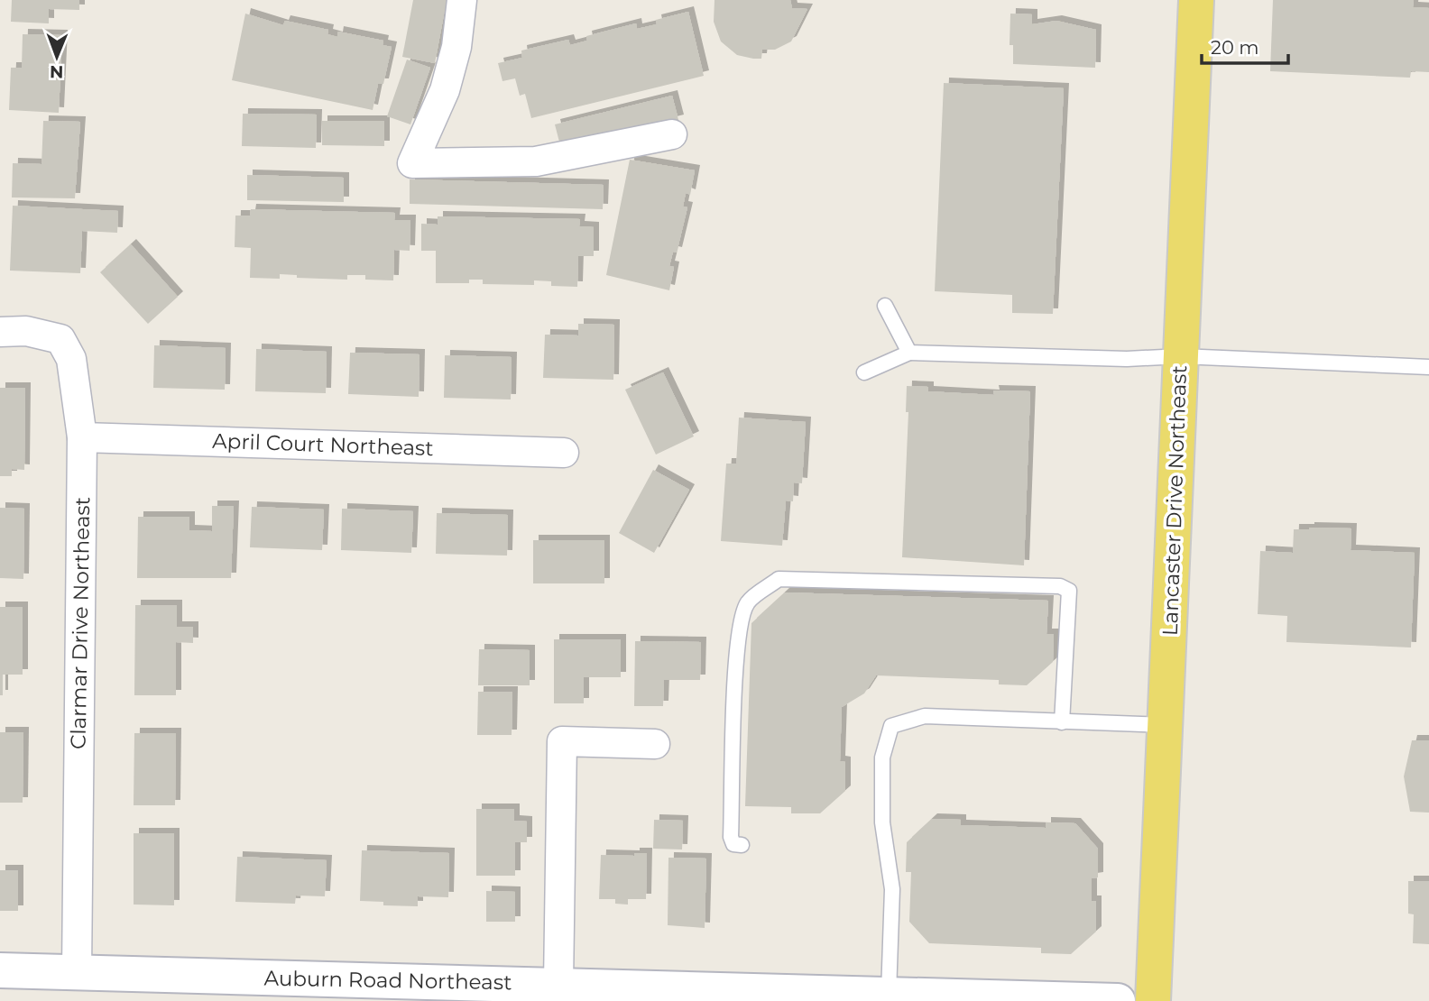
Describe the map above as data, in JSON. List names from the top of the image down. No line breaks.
{"streets":{"main road":["Lancaster Drive Northeast"],"street":["April Court Northeast","Clarmar Drive Northeast","Auburn Road Northeast"]},"crossings":[["April Court Northeast","Clarmar Drive Northeast"],["Clarmar Drive Northeast","Auburn Road Northeast"]],"scale_bar":"20 m","north":"bottom"}
